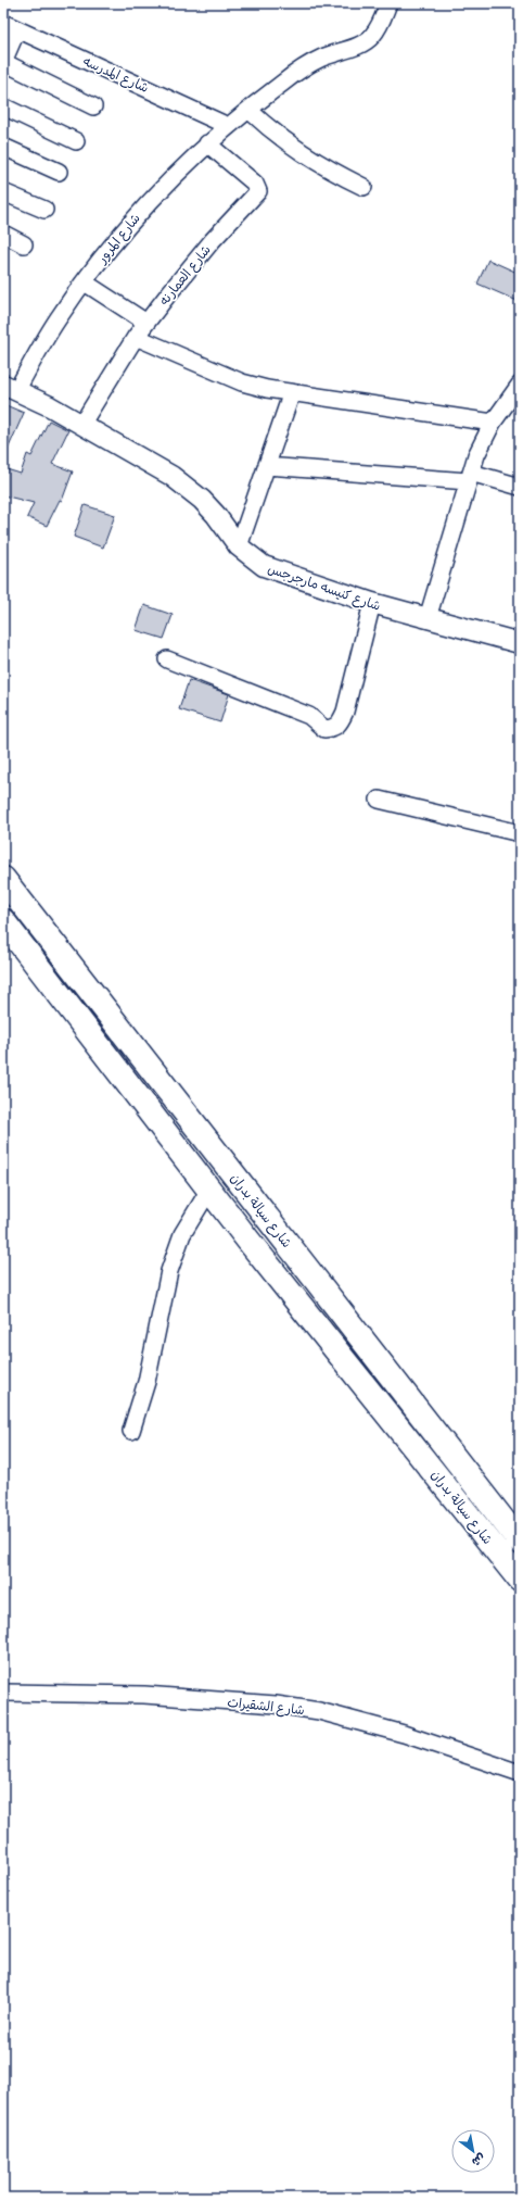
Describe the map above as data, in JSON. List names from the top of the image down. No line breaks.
{"streets":{"main road":["شارع سيالة بدران"],"street":["شارع المدرسه","شارع المرور","شارع العمارنه","شارع كنيسه مارجرجس","شارع الشقيرات"]},"crossings":[["شارع المدرسه","شارع المرور"],["شارع المرور","شارع العمارنه"],["شارع المرور","شارع كنيسه مارجرجس"],["شارع العمارنه","شارع كنيسه مارجرجس"]],"north":"bottom right"}
